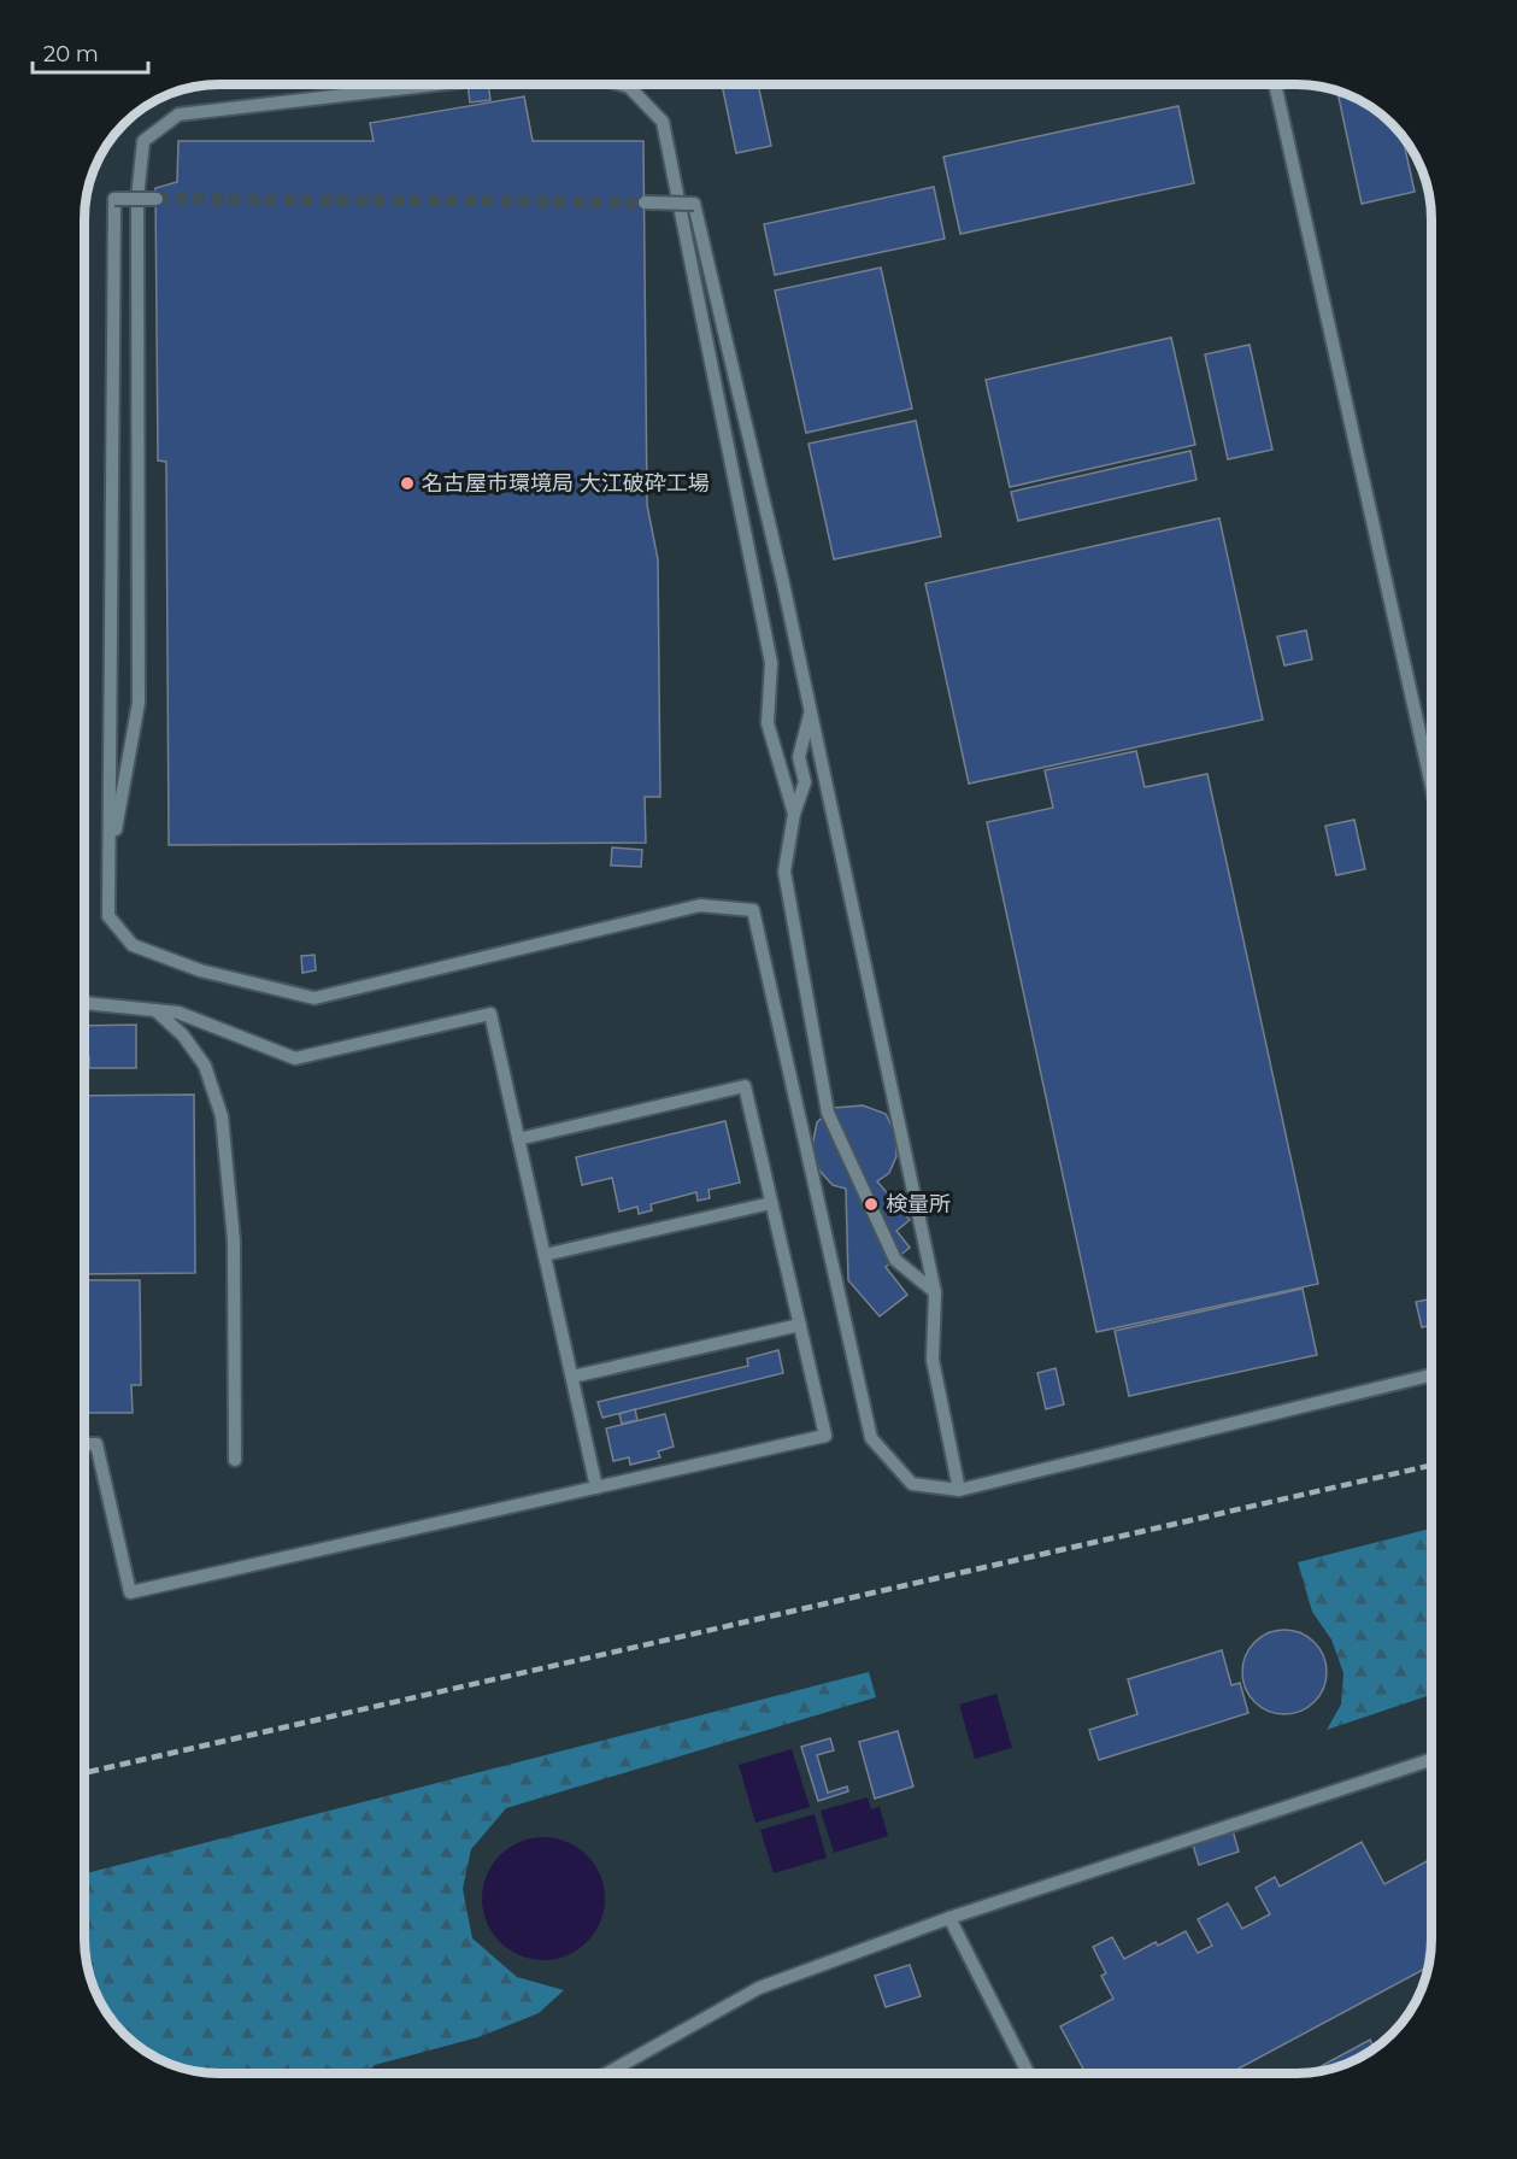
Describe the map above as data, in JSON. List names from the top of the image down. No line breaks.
{"places":["名古屋市環境局 大江破砕工場","検量所"],"scale_bar":"20 m"}
